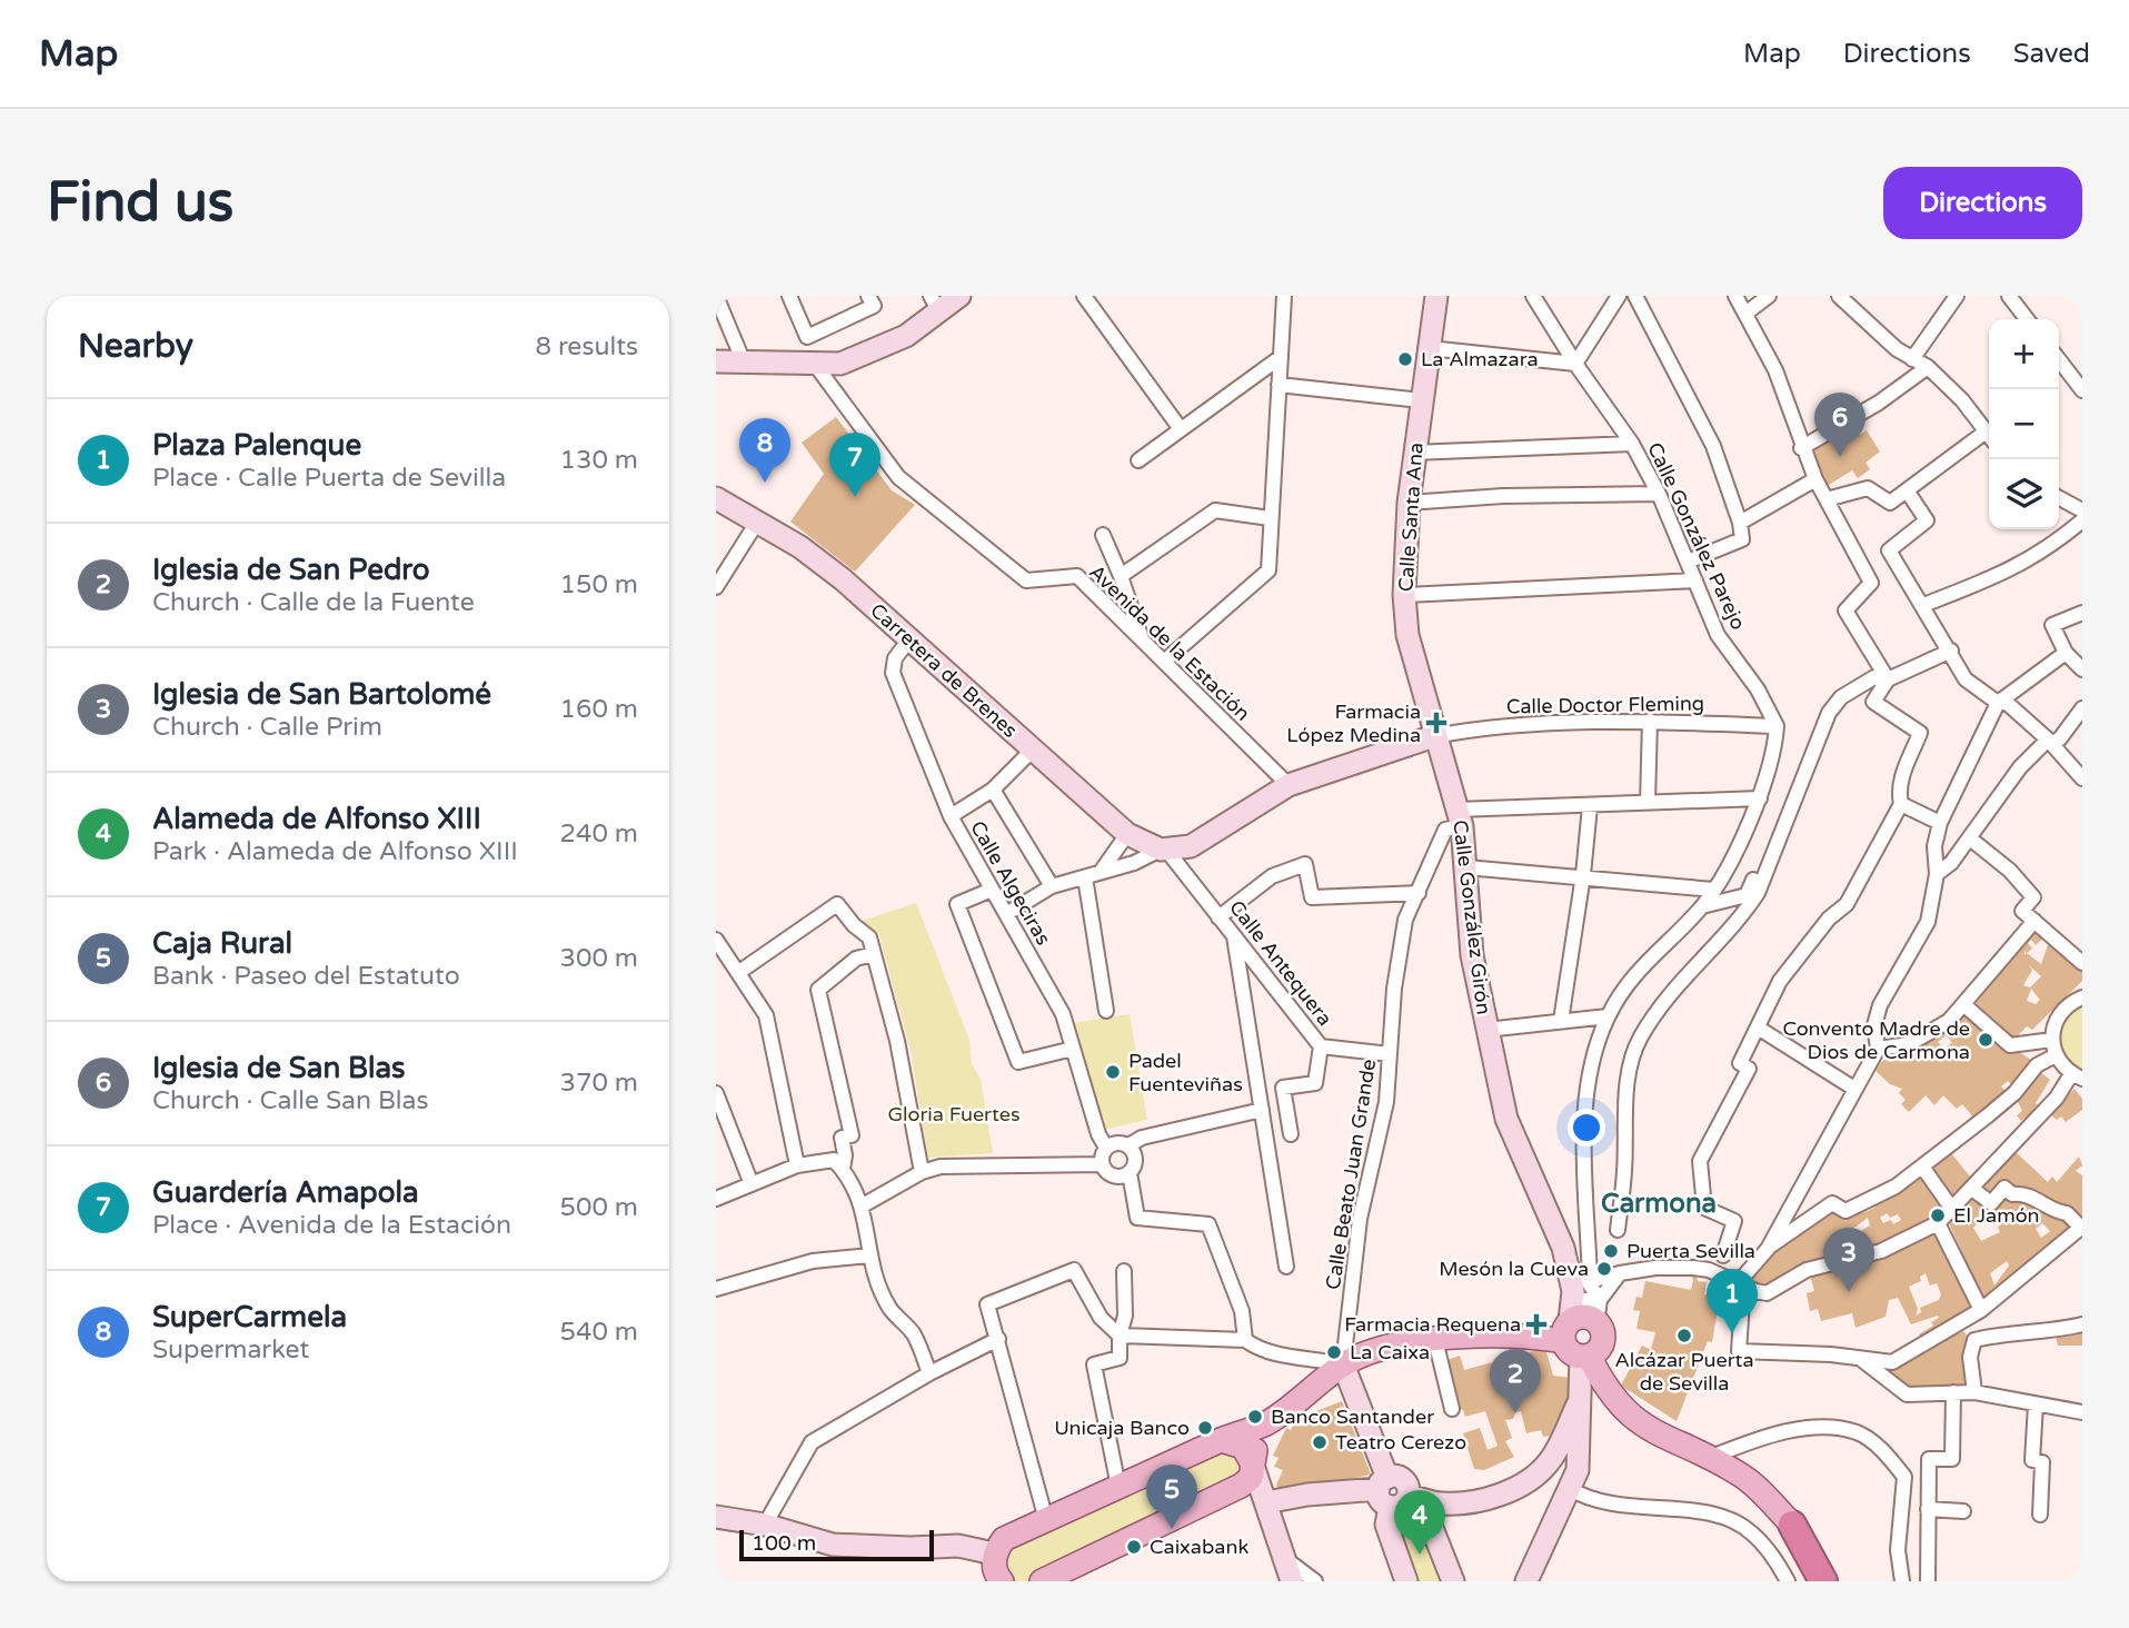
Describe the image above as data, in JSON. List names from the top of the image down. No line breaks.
{"streets":{"street":["Calle Santa Ana","Calle González Parejo","Avenida de la Estación","Carretera de Brenes","Calle Doctor Fleming","Calle Algeciras","Calle González Girón","Calle Antequera","Calle Beato Juan Grande"]},"crossings":[["Calle Santa Ana","Calle Doctor Fleming"],["Calle Santa Ana","Calle González Girón"],["Calle González Parejo","Calle Doctor Fleming"],["Carretera de Brenes","Calle Algeciras"],["Carretera de Brenes","Calle Antequera"],["Calle Doctor Fleming","Calle González Girón"],["Calle González Girón","Calle Beato Juan Grande"]],"districts":["Carmona"],"parks":["Gloria Fuertes"],"places":{"other":["La Almazara","Convento Madre de Dios de Carmona","Padel Fuenteviñas","El Jamón","Puerta Sevilla","Mesón la Cueva","Alcázar Puerta de Sevilla","La Caixa","Banco Santander","Unicaja Banco","Teatro Cerezo","Caixabank"],"health":["Farmacia López Medina","Farmacia Requena"]},"scale_bar":"100 m","page":{"header":"Map","nav":["Map","Directions","Saved"],"buttons":"Directions","title":"Find us","heading":["Nearby","8 results"],"map_buttons":["+","−"],"pins":["6","8","7","3","1","2","5","4"],"list":[{"mark":"1","name":"Plaza Palenque","note":"Place · Calle Puerta de Sevilla","value":"130 m"},{"mark":"2","name":"Iglesia de San Pedro","note":"Church · Calle de la Fuente","value":"150 m"},{"mark":"3","name":"Iglesia de San Bartolomé","note":"Church · Calle Prim","value":"160 m"},{"mark":"4","name":"Alameda de Alfonso XIII","note":"Park · Alameda de Alfonso XIII","value":"240 m"},{"mark":"5","name":"Caja Rural","note":"Bank · Paseo del Estatuto","value":"300 m"},{"mark":"6","name":"Iglesia de San Blas","note":"Church · Calle San Blas","value":"370 m"},{"mark":"7","name":"Guardería Amapola","note":"Place · Avenida de la Estación","value":"500 m"},{"mark":"8","name":"SuperCarmela","note":"Supermarket","value":"540 m"}],"scale":"100 m"}}
